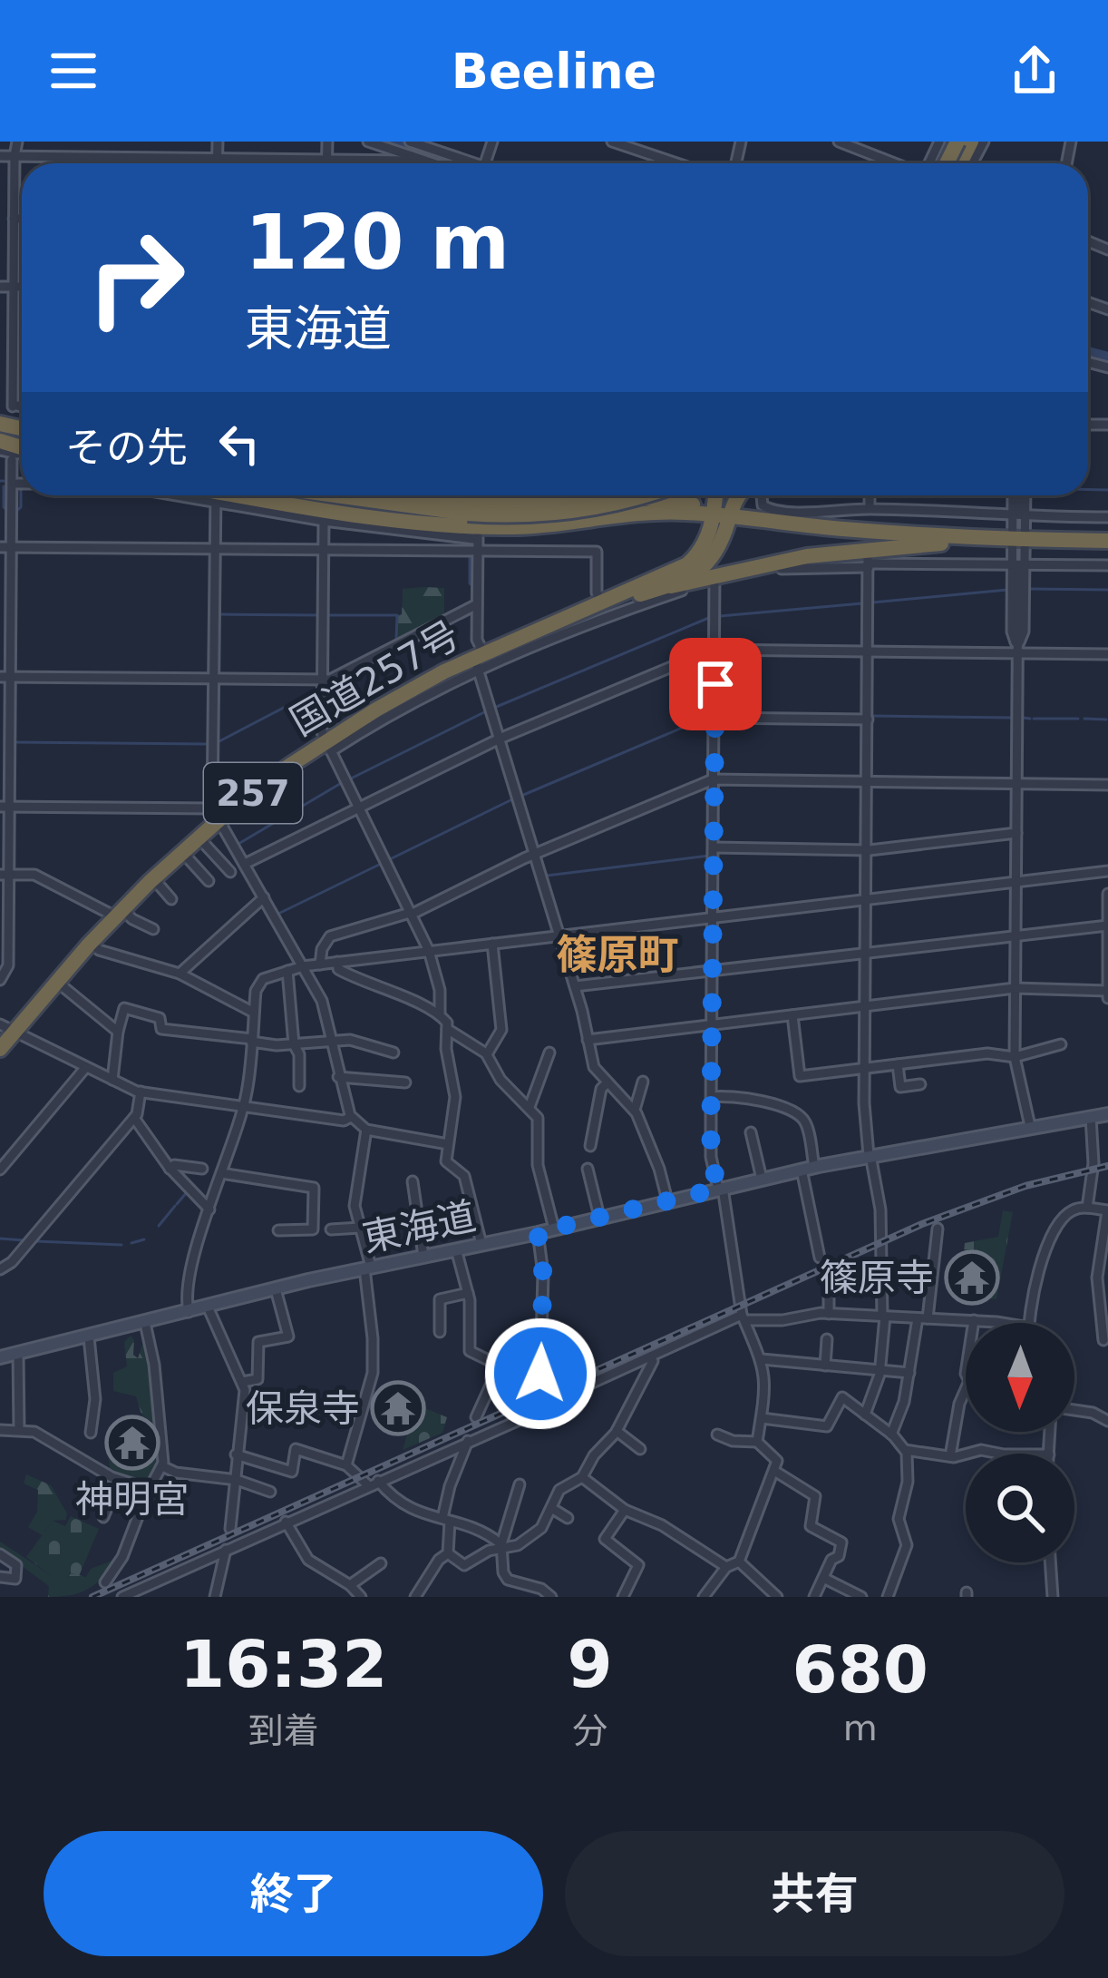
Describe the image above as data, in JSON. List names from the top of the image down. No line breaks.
{"streets":{"highway":["国道257号","257"],"main road":["東海道"]},"crossings":[["国道257号","257"]],"districts":["篠原町"],"places":{"temple":["篠原寺","保泉寺","神明宮"]},"north":"bottom","page":{"header":"Beeline","turn":["120 m","東海道"],"then":"その先","eta":["16:32","到着","9","分","680","m"],"buttons":["終了","共有"]}}
